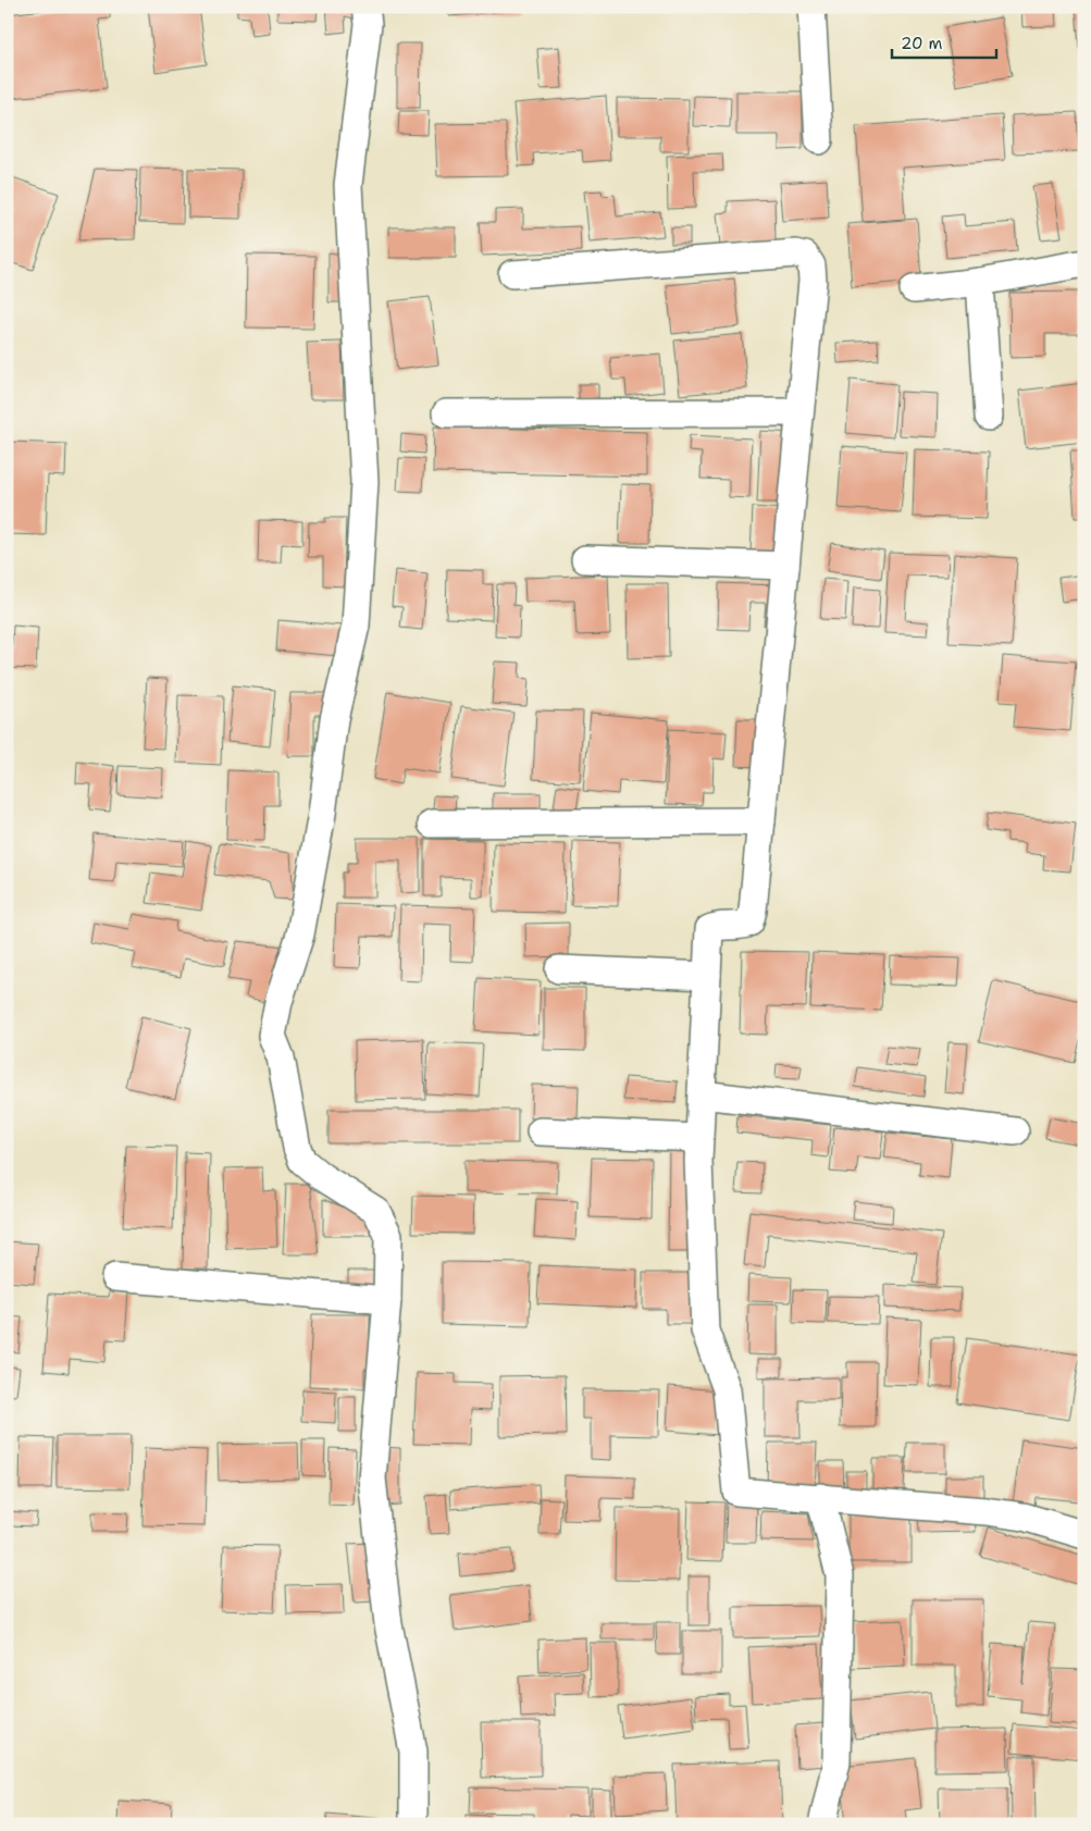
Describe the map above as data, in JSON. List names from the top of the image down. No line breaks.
{"scale_bar":"20 m"}
